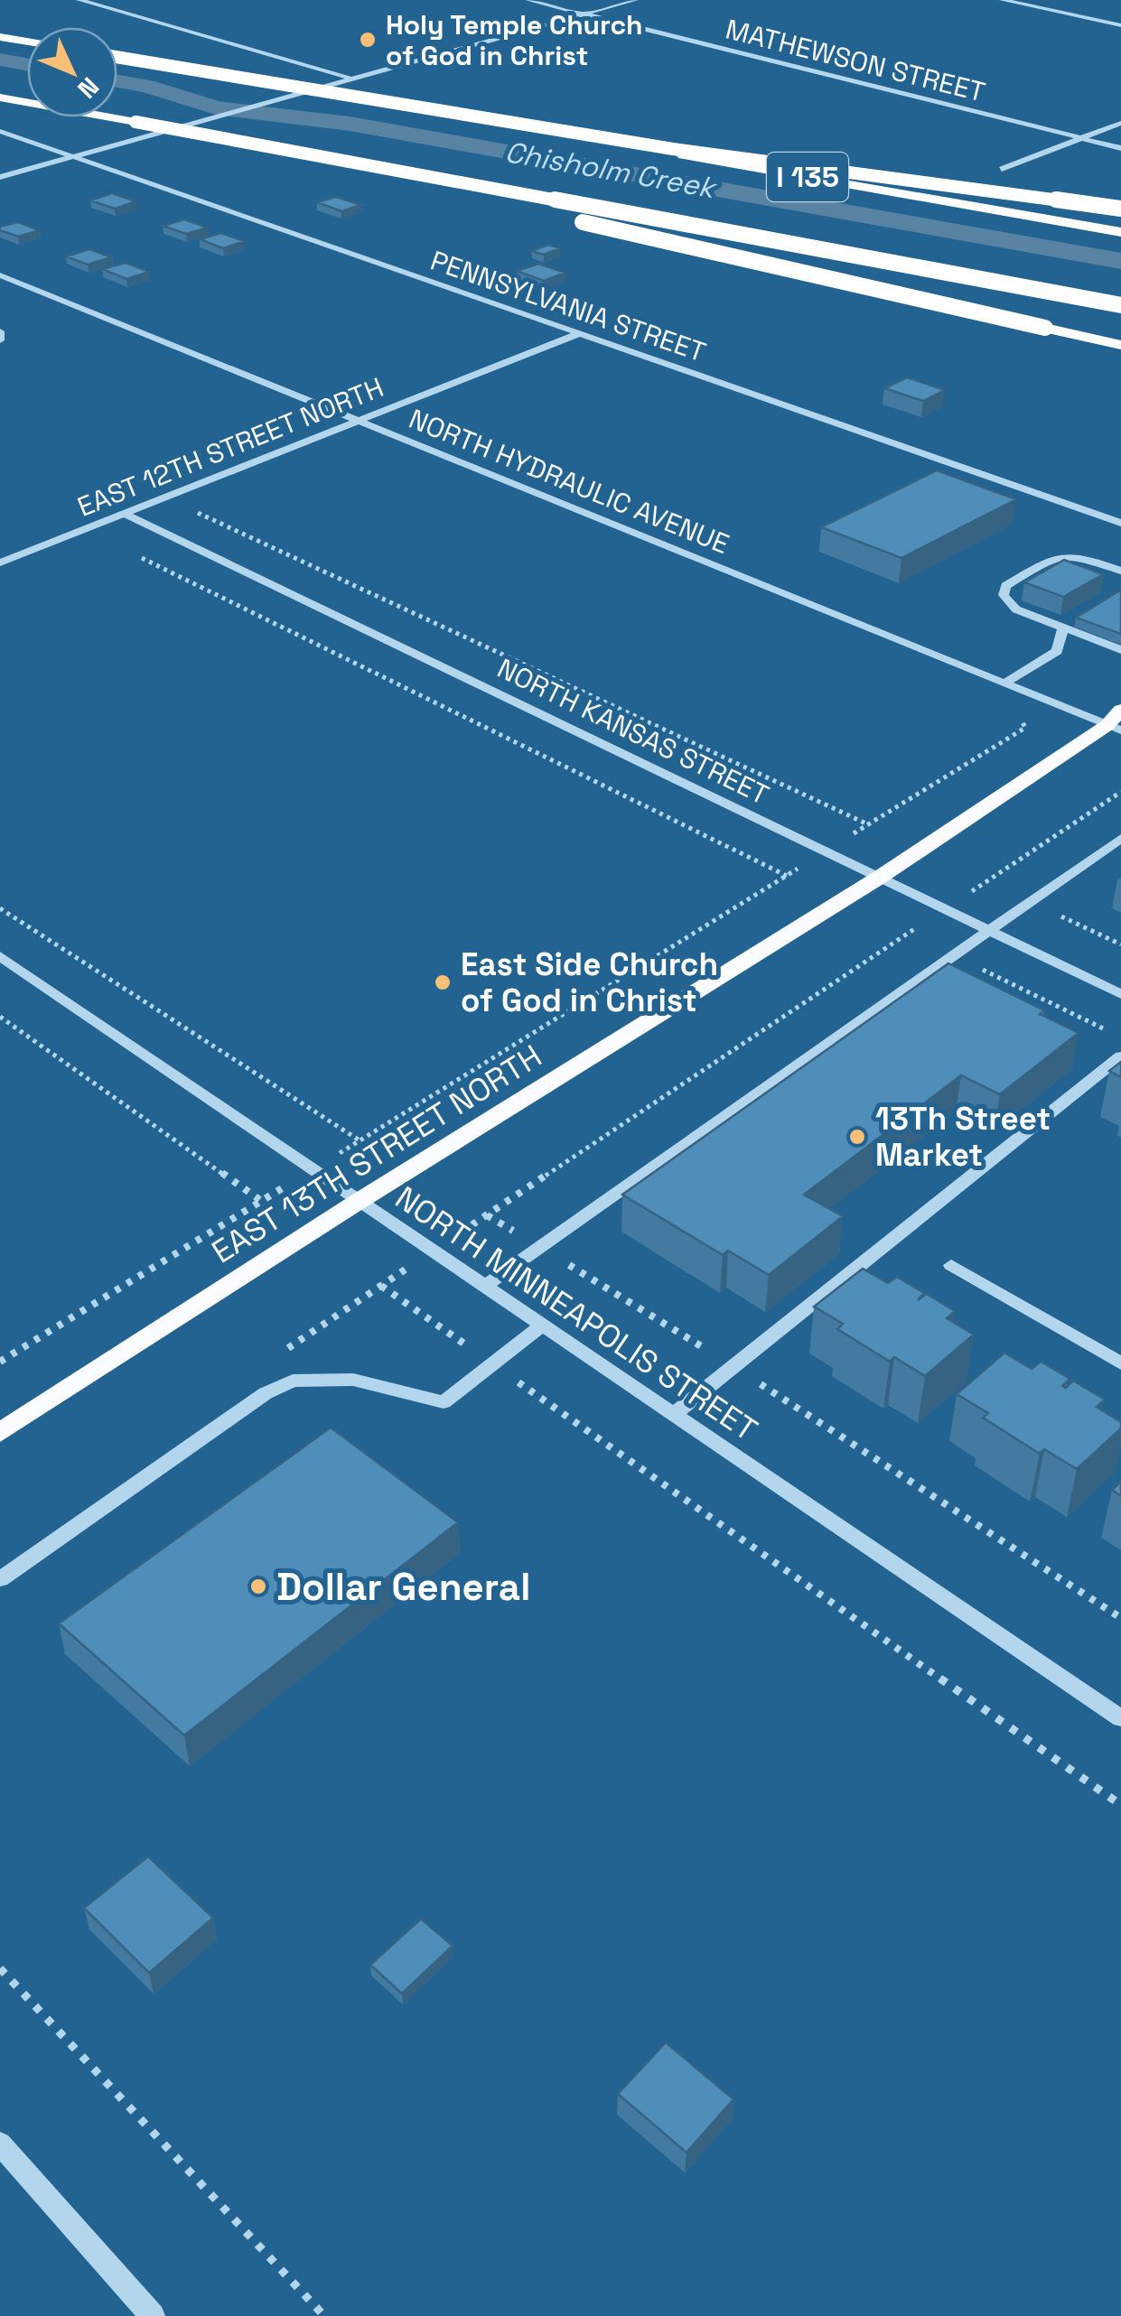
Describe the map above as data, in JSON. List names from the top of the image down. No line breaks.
{"streets":{"highway":["I 135"],"main road":["EAST 13TH STREET NORTH"],"street":["MATHEWSON STREET","PENNSYLVANIA STREET","EAST 12TH STREET NORTH","NORTH HYDRAULIC AVENUE","NORTH KANSAS STREET","NORTH MINNEAPOLIS STREET"]},"crossings":[["PENNSYLVANIA STREET","EAST 12TH STREET NORTH"],["EAST 12TH STREET NORTH","NORTH HYDRAULIC AVENUE"],["EAST 12TH STREET NORTH","NORTH KANSAS STREET"],["NORTH HYDRAULIC AVENUE","EAST 13TH STREET NORTH"],["NORTH KANSAS STREET","EAST 13TH STREET NORTH"],["EAST 13TH STREET NORTH","NORTH MINNEAPOLIS STREET"]],"water":["Chisholm Creek"],"places":["Holy Temple Church of God in Christ","East Side Church of God in Christ","13Th Street Market","Dollar General"],"north":"bottom right"}
